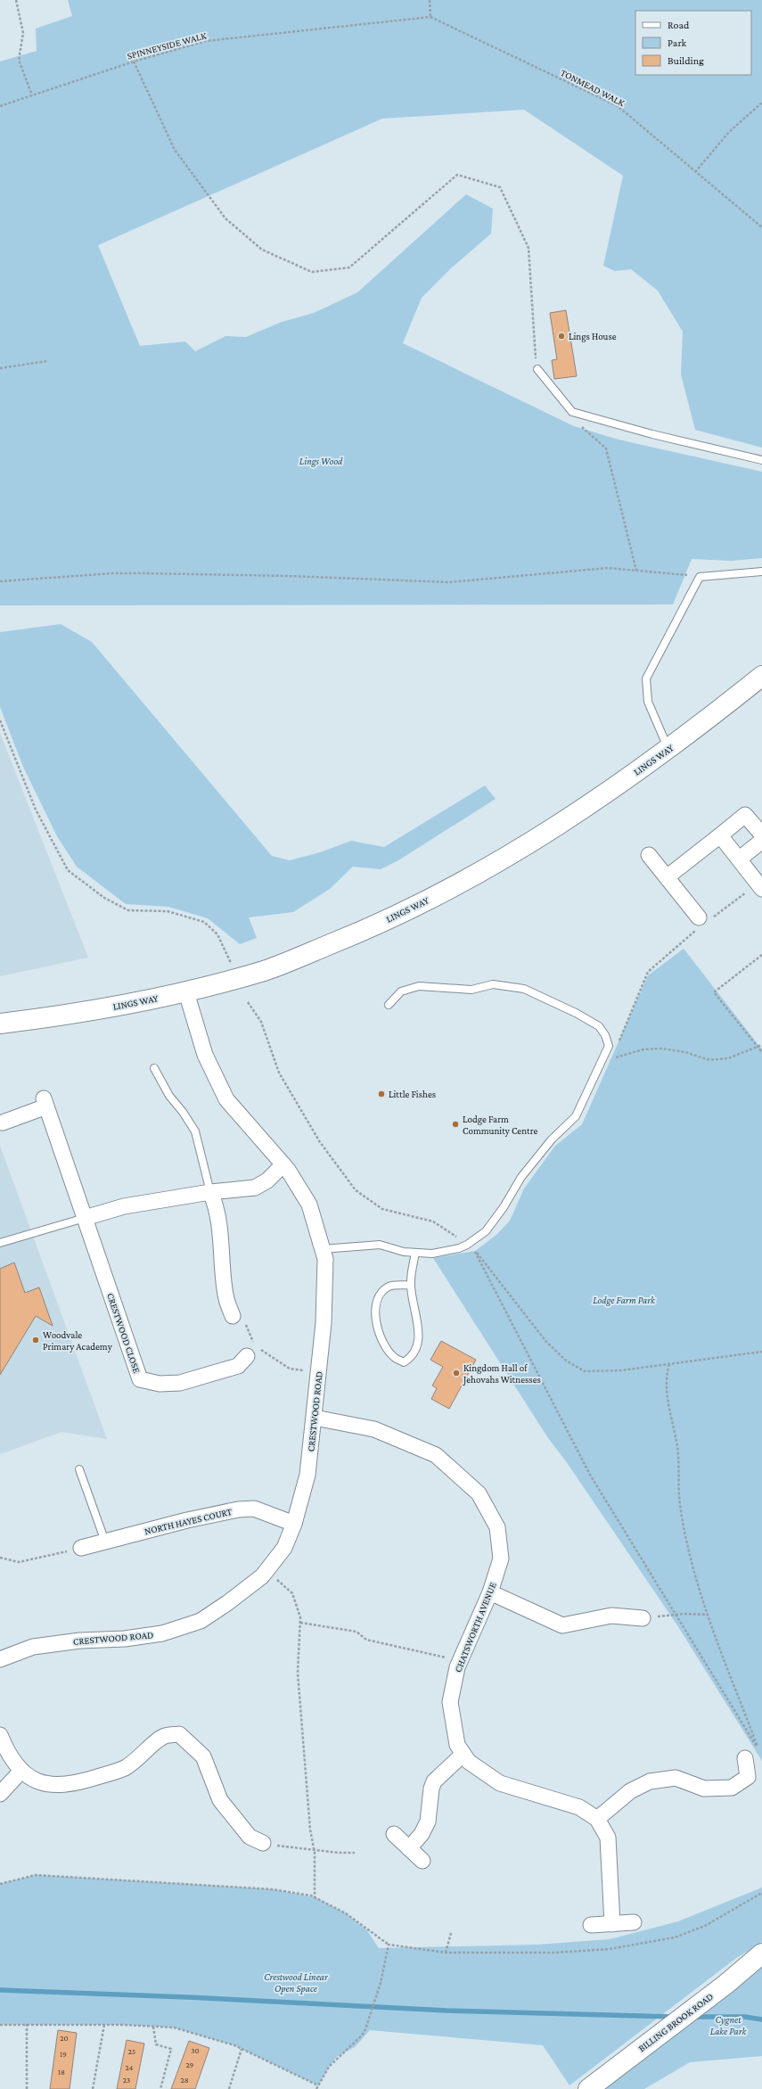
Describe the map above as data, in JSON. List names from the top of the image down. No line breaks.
{"streets":{"street":["LINGS WAY","CRESTWOOD CLOSE","CRESTWOOD ROAD","NORTH HAYES COURT","CHATSWORTH AVENUE","BILLING BROOK ROAD"],"path":["SPINNEYSIDE WALK","TONMEAD WALK"]},"crossings":[["SPINNEYSIDE WALK","TONMEAD WALK"],["LINGS WAY","CRESTWOOD ROAD"],["CRESTWOOD ROAD","NORTH HAYES COURT"],["CRESTWOOD ROAD","CHATSWORTH AVENUE"]],"parks":["Lings Wood","Lodge Farm Park","Crestwood Linear Open Space","Cygnet Lake Park"],"places":["Lings House","Little Fishes","Lodge Farm Community Centre","Woodvale Primary Academy","Kingdom Hall of Jehovahs Witnesses"],"house_numbers":["20","30","25","19","29","24","18","23","28"],"legend":["Road","Park","Building"]}
